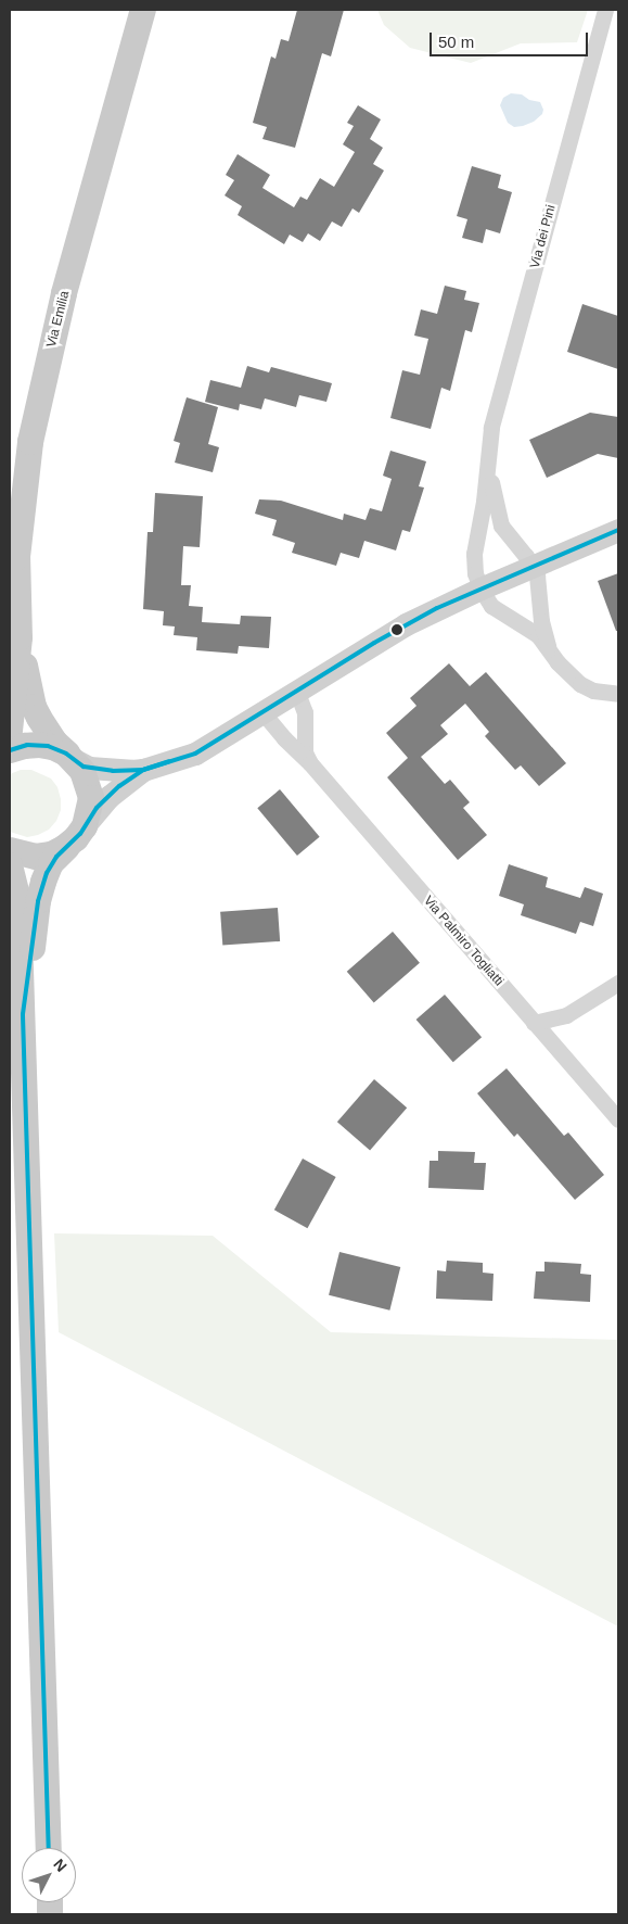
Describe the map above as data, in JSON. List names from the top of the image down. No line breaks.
{"streets":{"main road":["Via Emilia"],"street":["Via dei Pini","Via Palmiro Togliatti"]},"scale_bar":"50 m","north":"top right"}
